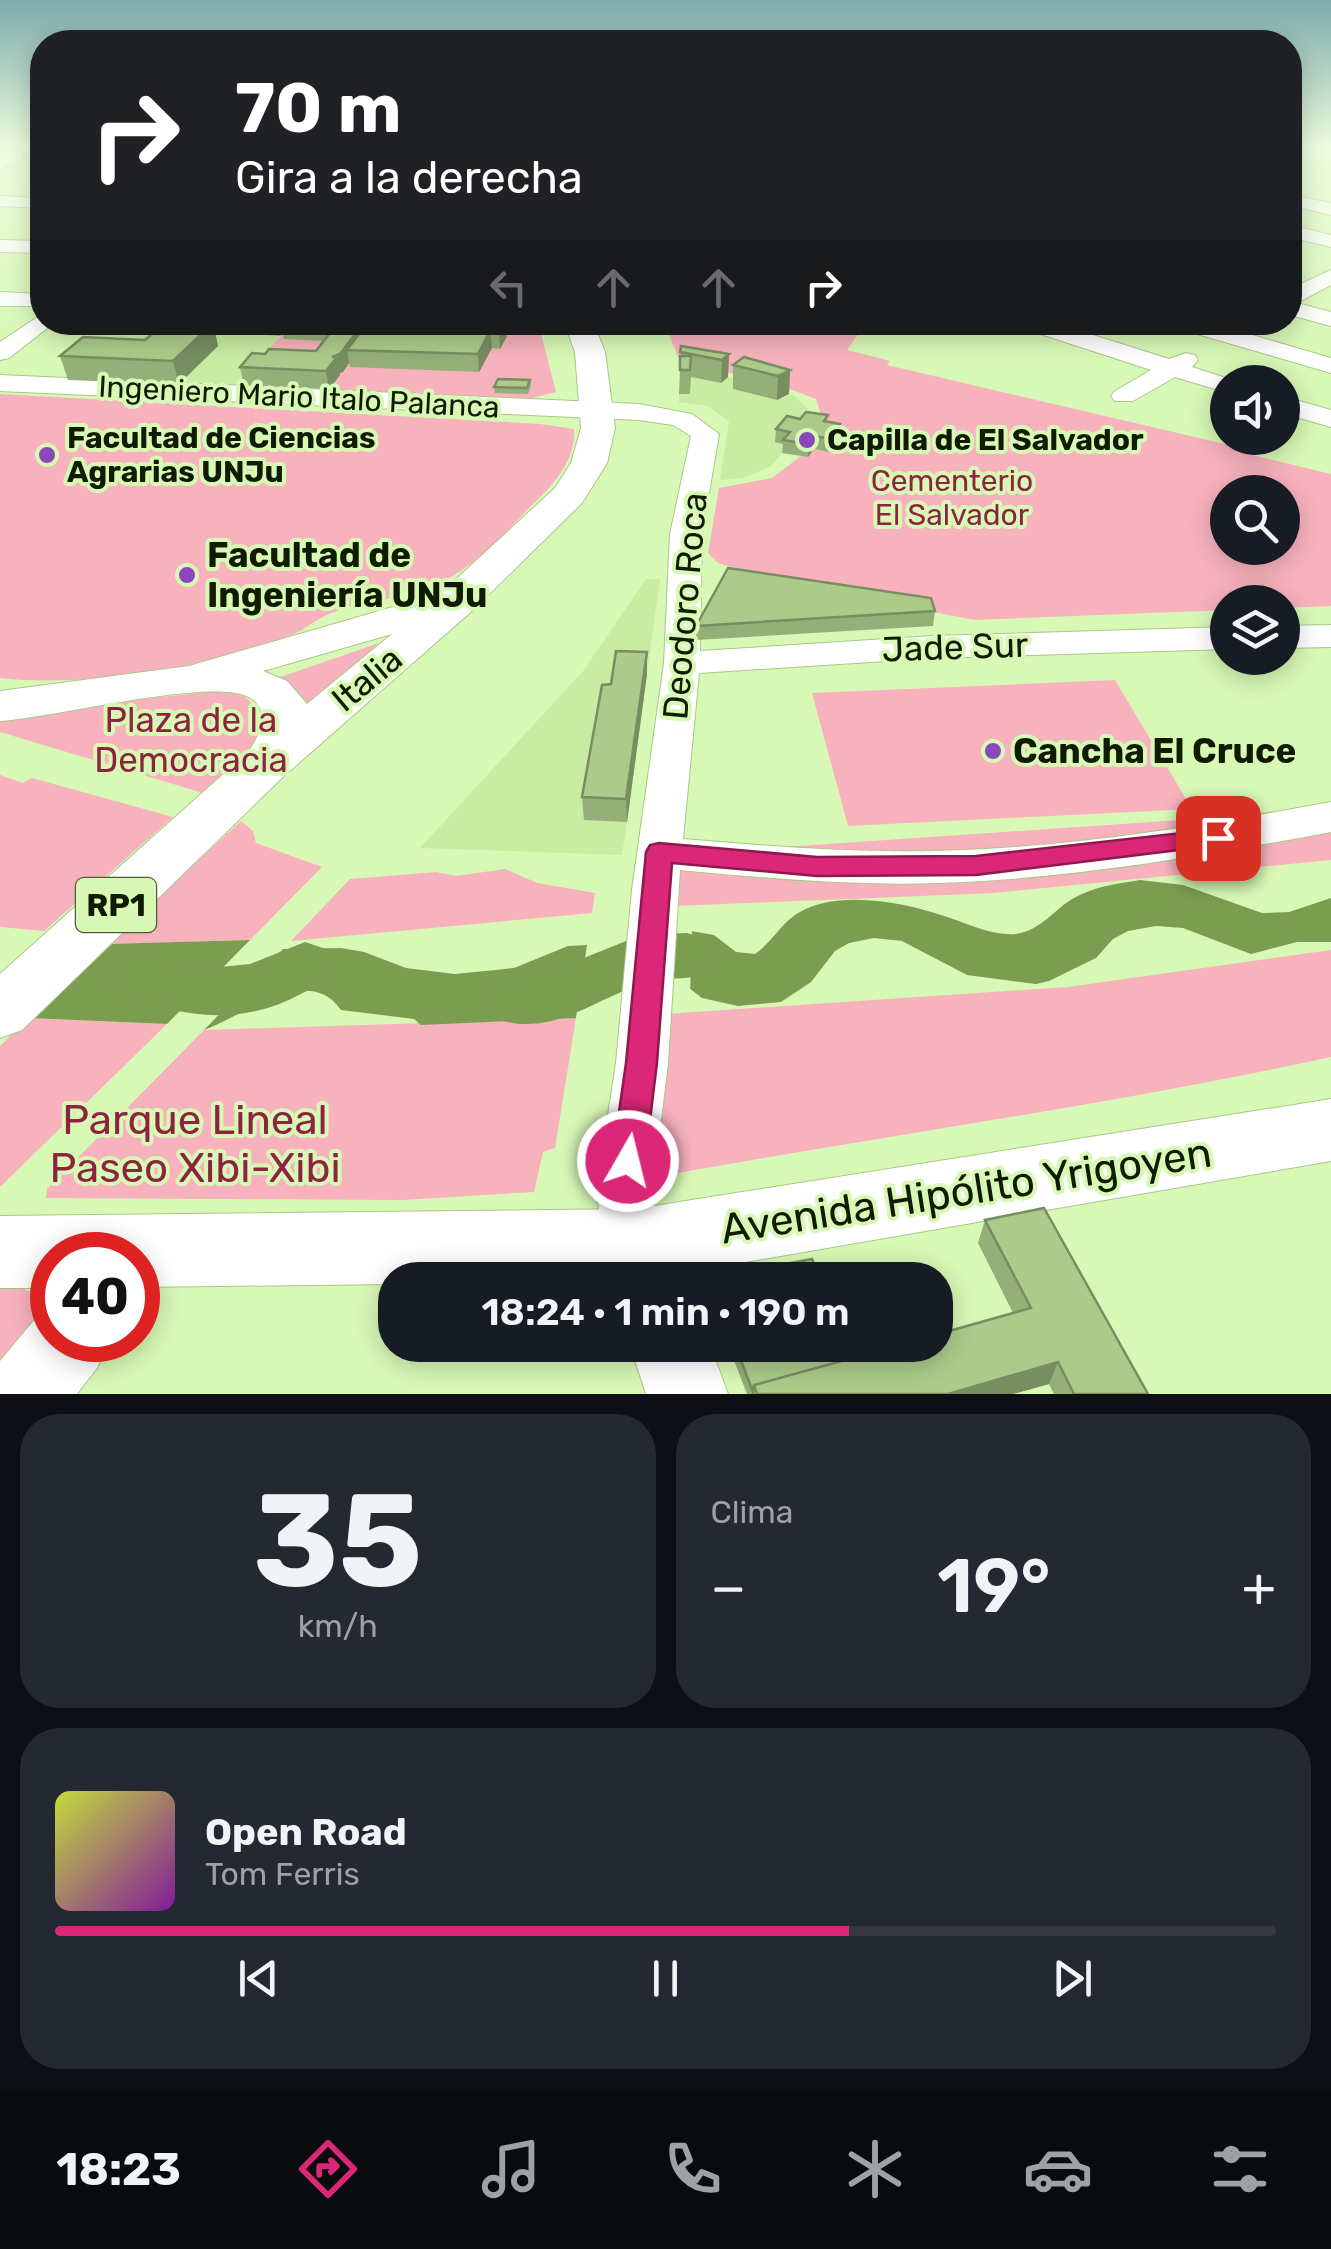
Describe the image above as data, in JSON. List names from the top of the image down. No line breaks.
{"streets":{"main road":["Italia","RP1","Avenida Hipólito Yrigoyen"],"street":["Ingeniero Mario Italo Palanca","Deodoro Roca","Jade Sur"]},"crossings":[["Ingeniero Mario Italo Palanca","Deodoro Roca"],["Ingeniero Mario Italo Palanca","Italia"],["Deodoro Roca","Jade Sur"],["Deodoro Roca","Italia"],["Italia","RP1"]],"parks":["Cementerio El Salvador","Plaza de la Democracia","Parque Lineal Paseo Xibi-Xibi"],"places":["Capilla de El Salvador","Facultad de Ciencias Agrarias UNJu","Facultad de Ingeniería UNJu","Cancha El Cruce"],"page":{"turn":["70 m","Gira a la derecha"],"limit":"40","trip":"18:24 · 1 min · 190 m","tile":[["35","km/h"],"Clima"],"heat":["−","19°","+"],"song":["Open Road","Tom Ferris"],"tabs":"18:23"}}
